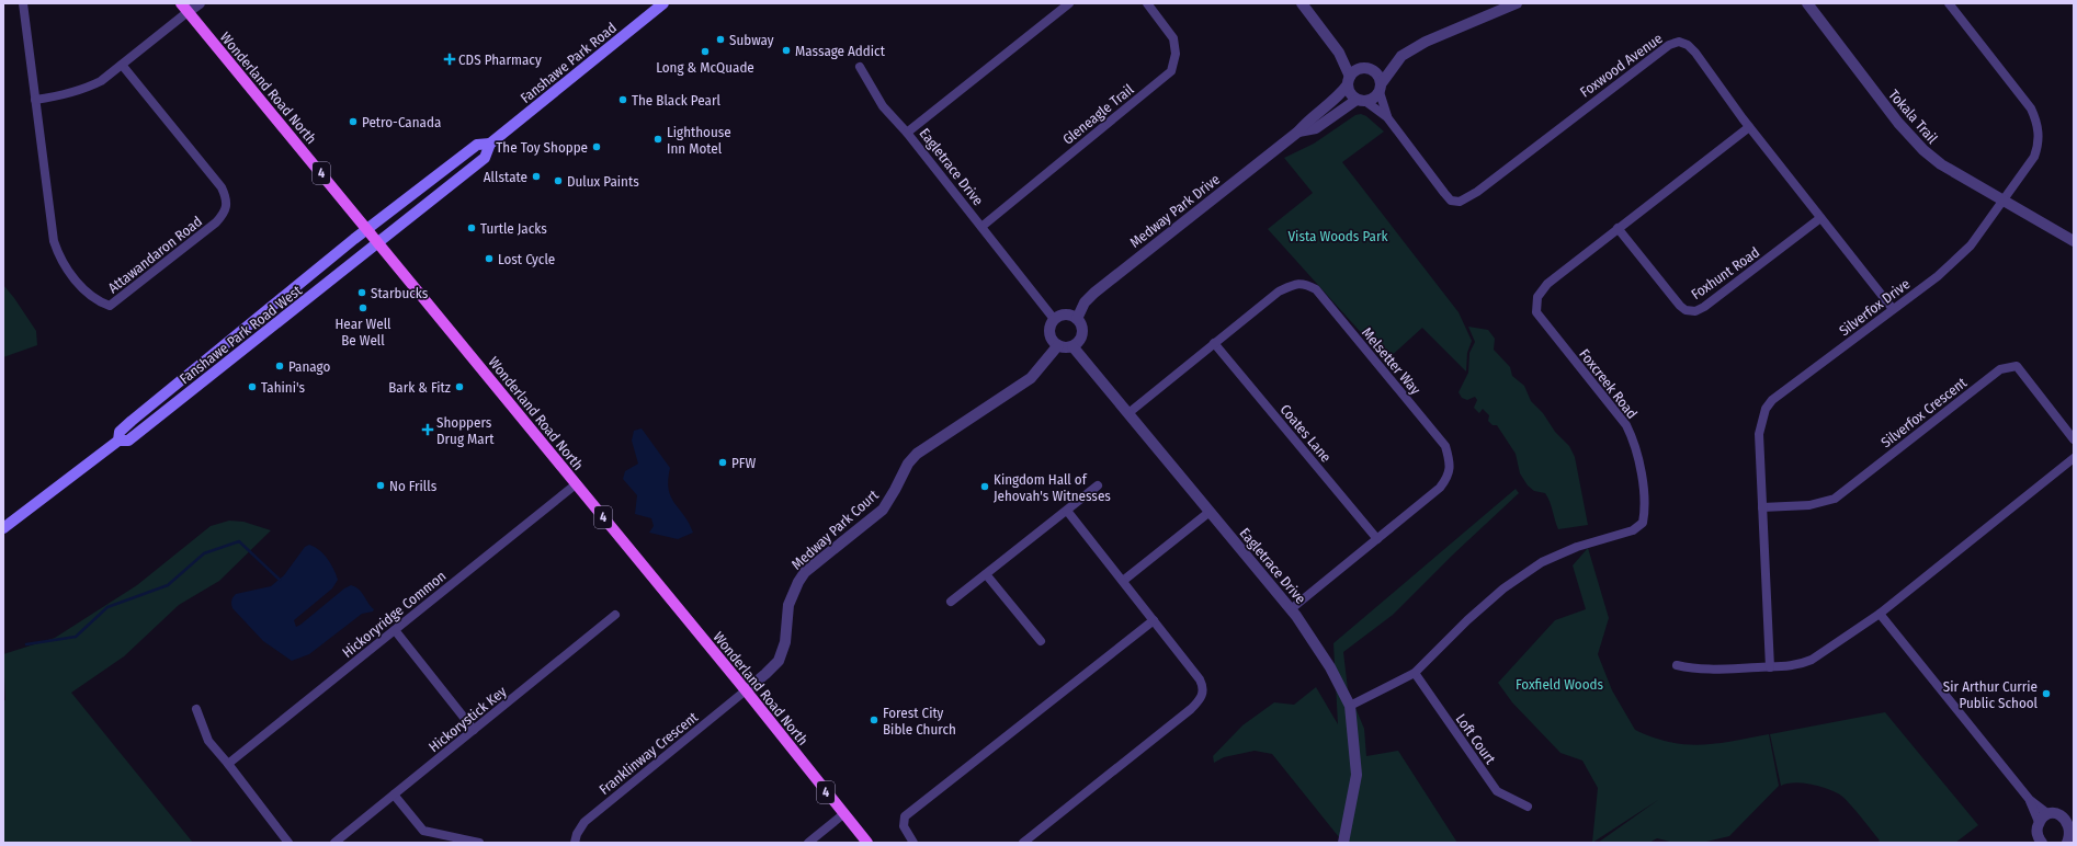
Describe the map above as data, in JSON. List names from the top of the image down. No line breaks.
{"streets":{"main road":["Fanshawe Park Road","Wonderland Road North","4","Fanshawe Park Road West"],"street":["Foxwood Avenue","Gleneagle Trail","Tokala Trail","Eagletrace Drive","Medway Park Drive","Attawandaron Road","Foxhunt Road","Silverfox Drive","Melsetter Way","Foxcreek Road","Silverfox Crescent","Coates Lane","Medway Park Court","Hickoryridge Common","Hickorystick Key","Loft Court","Franklinway Crescent"]},"crossings":[["Fanshawe Park Road","Wonderland Road North"],["Fanshawe Park Road","Fanshawe Park Road West"],["Foxwood Avenue","Medway Park Drive"],["Foxwood Avenue","Foxhunt Road"],["Foxwood Avenue","Silverfox Drive"],["Foxwood Avenue","Foxcreek Road"],["Wonderland Road North","Fanshawe Park Road West"],["Wonderland Road North","Medway Park Court"],["Wonderland Road North","Hickoryridge Common"],["Wonderland Road North","Franklinway Crescent"],["Gleneagle Trail","Eagletrace Drive"],["Tokala Trail","Silverfox Drive"],["Eagletrace Drive","Medway Park Drive"],["Eagletrace Drive","Melsetter Way"],["Eagletrace Drive","Foxcreek Road"],["Eagletrace Drive","Medway Park Court"],["Medway Park Drive","Medway Park Court"],["Foxhunt Road","Foxcreek Road"],["Silverfox Drive","Silverfox Crescent"],["Melsetter Way","Coates Lane"],["Foxcreek Road","Loft Court"],["Medway Park Court","Franklinway Crescent"]],"parks":["Vista Woods Park","Foxfield Woods"],"places":{"other":["Subway","Massage Addict","Long & McQuade","The Black Pearl","Petro-Canada","Lighthouse Inn Motel","The Toy Shoppe","Allstate","Dulux Paints","Turtle Jacks","Lost Cycle","Starbucks","Hear Well Be Well","Panago","Tahini's","Bark & Fitz","PFW","No Frills","Kingdom Hall of Jehovah's Witnesses","Sir Arthur Currie Public School","Forest City Bible Church"],"health":["CDS Pharmacy","Shoppers Drug Mart"]}}
